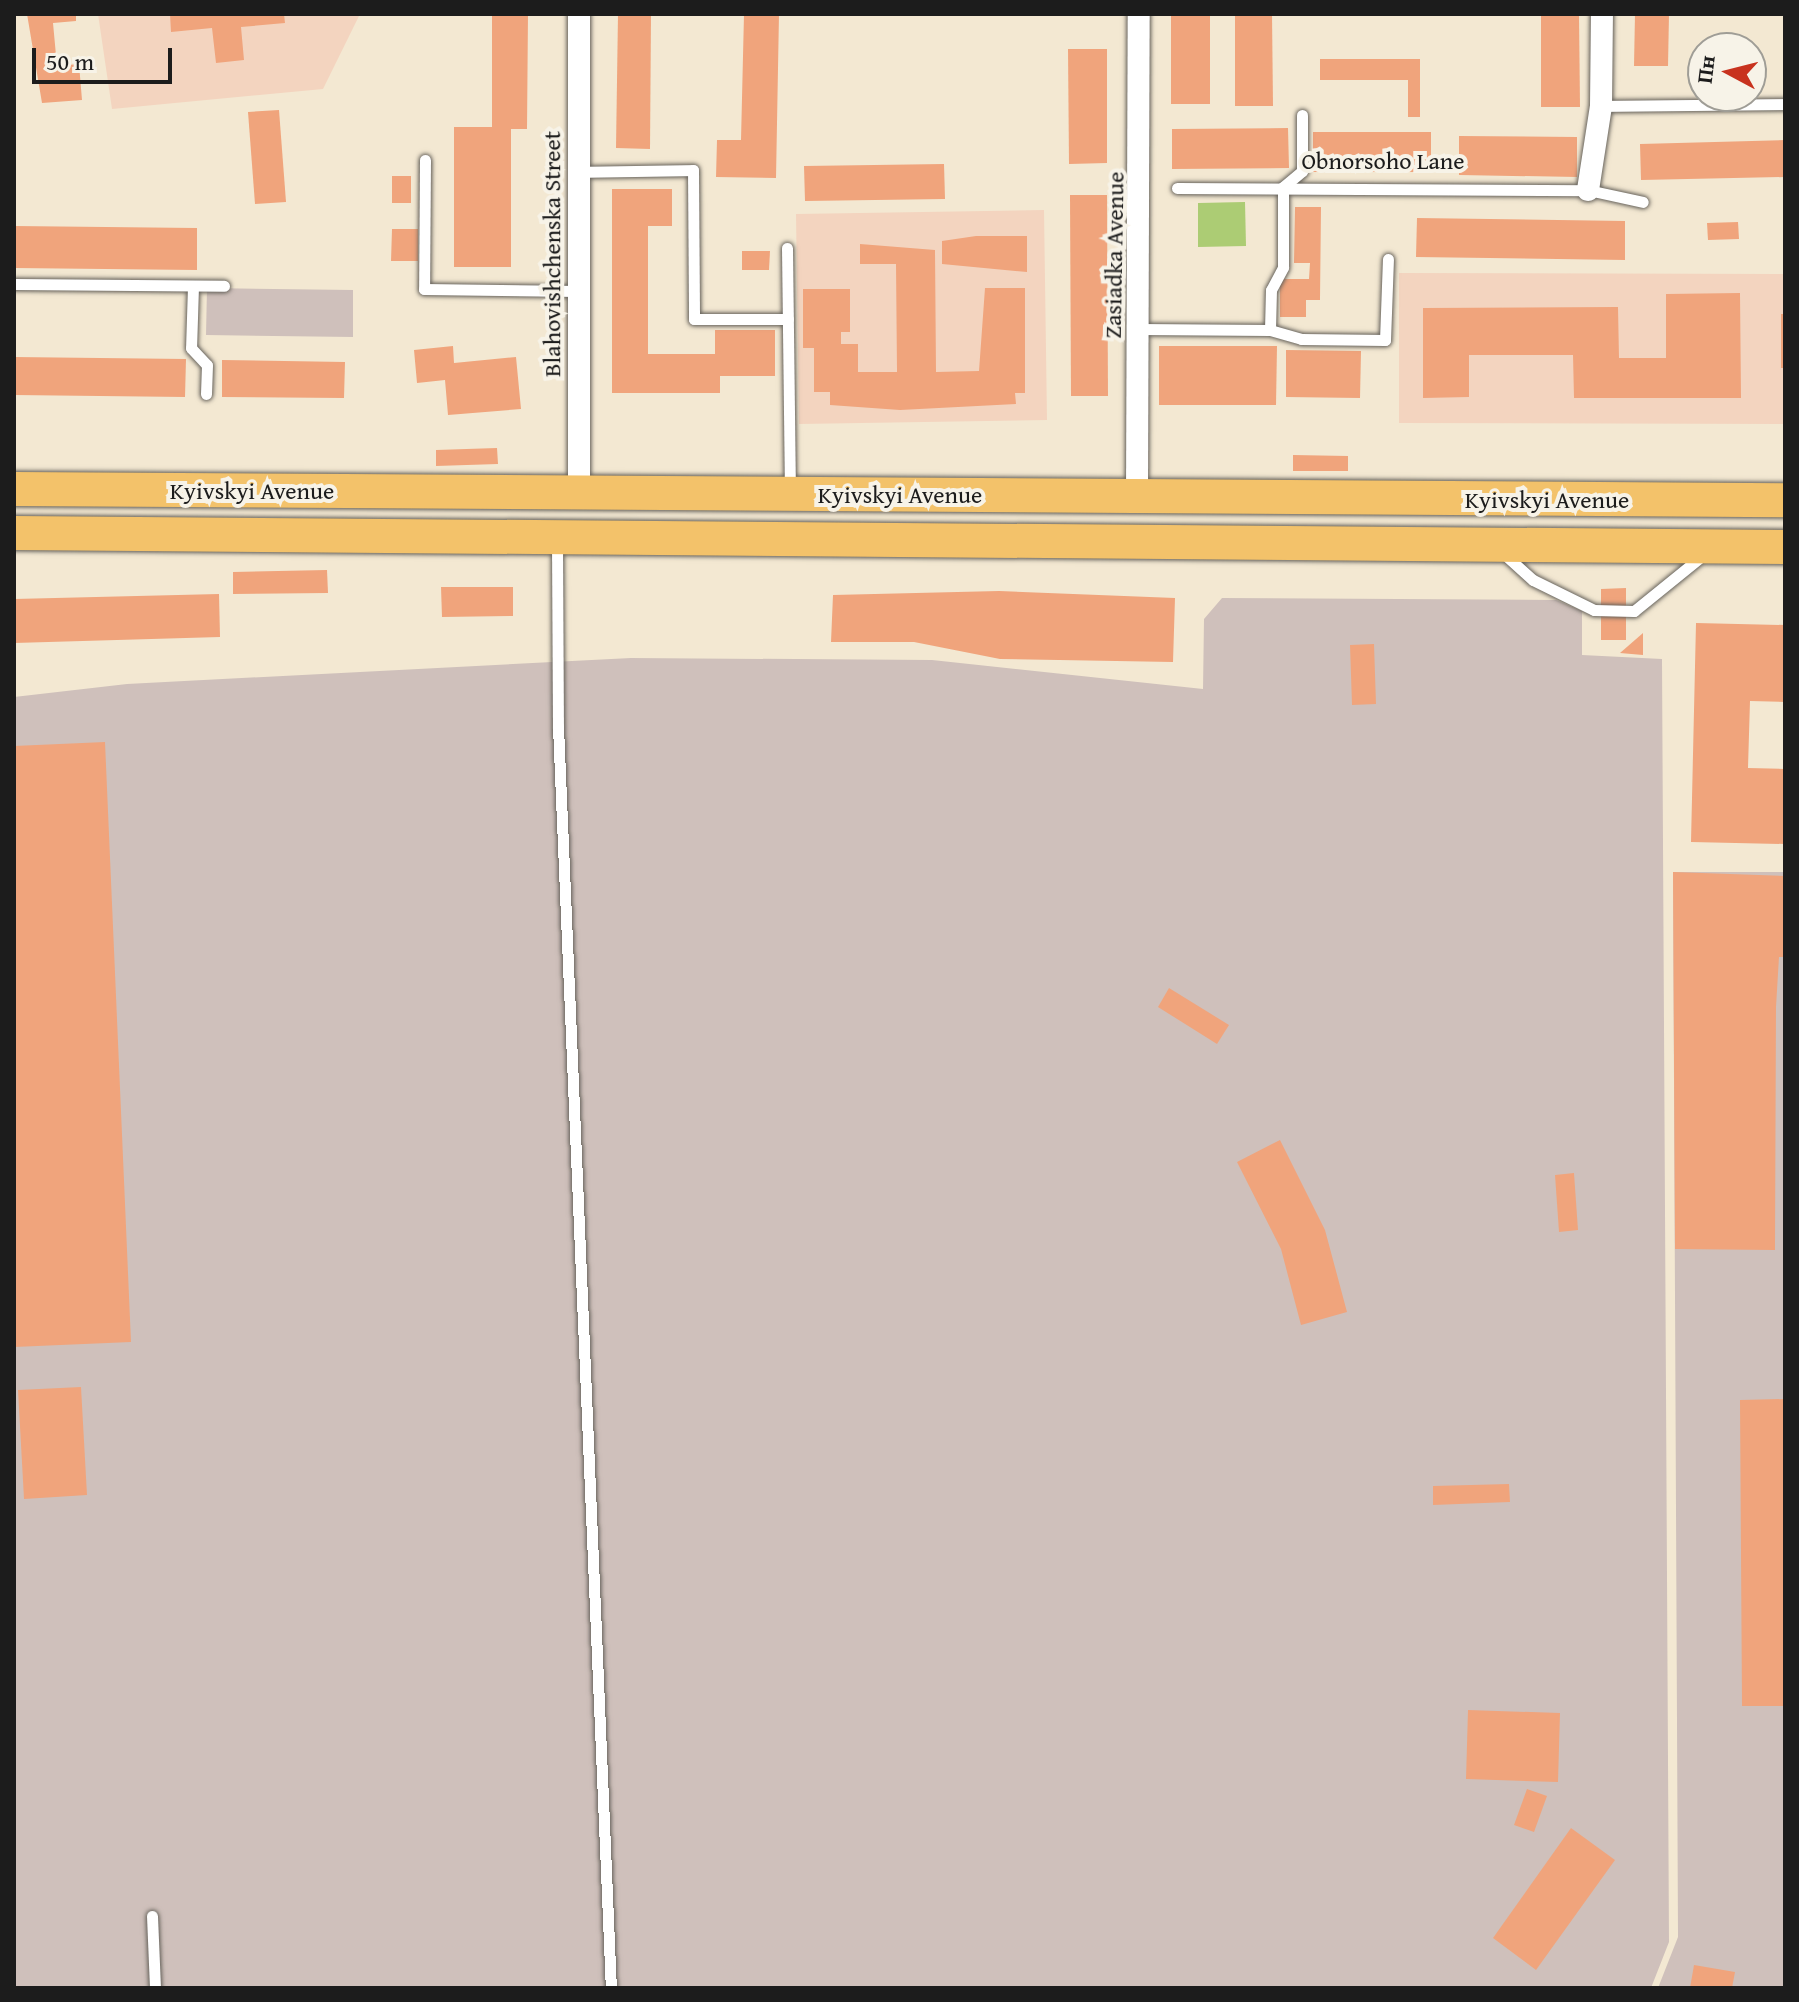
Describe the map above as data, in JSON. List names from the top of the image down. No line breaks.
{"streets":{"main road":["Kyivskyi Avenue"],"street":["Blahovishchenska Street","Zasiadka Avenue"],"lane":["Obnorsoho Lane"]},"crossings":[["Blahovishchenska Street","Kyivskyi Avenue"],["Zasiadka Avenue","Kyivskyi Avenue"]],"scale_bar":"50 m","north":"left"}
